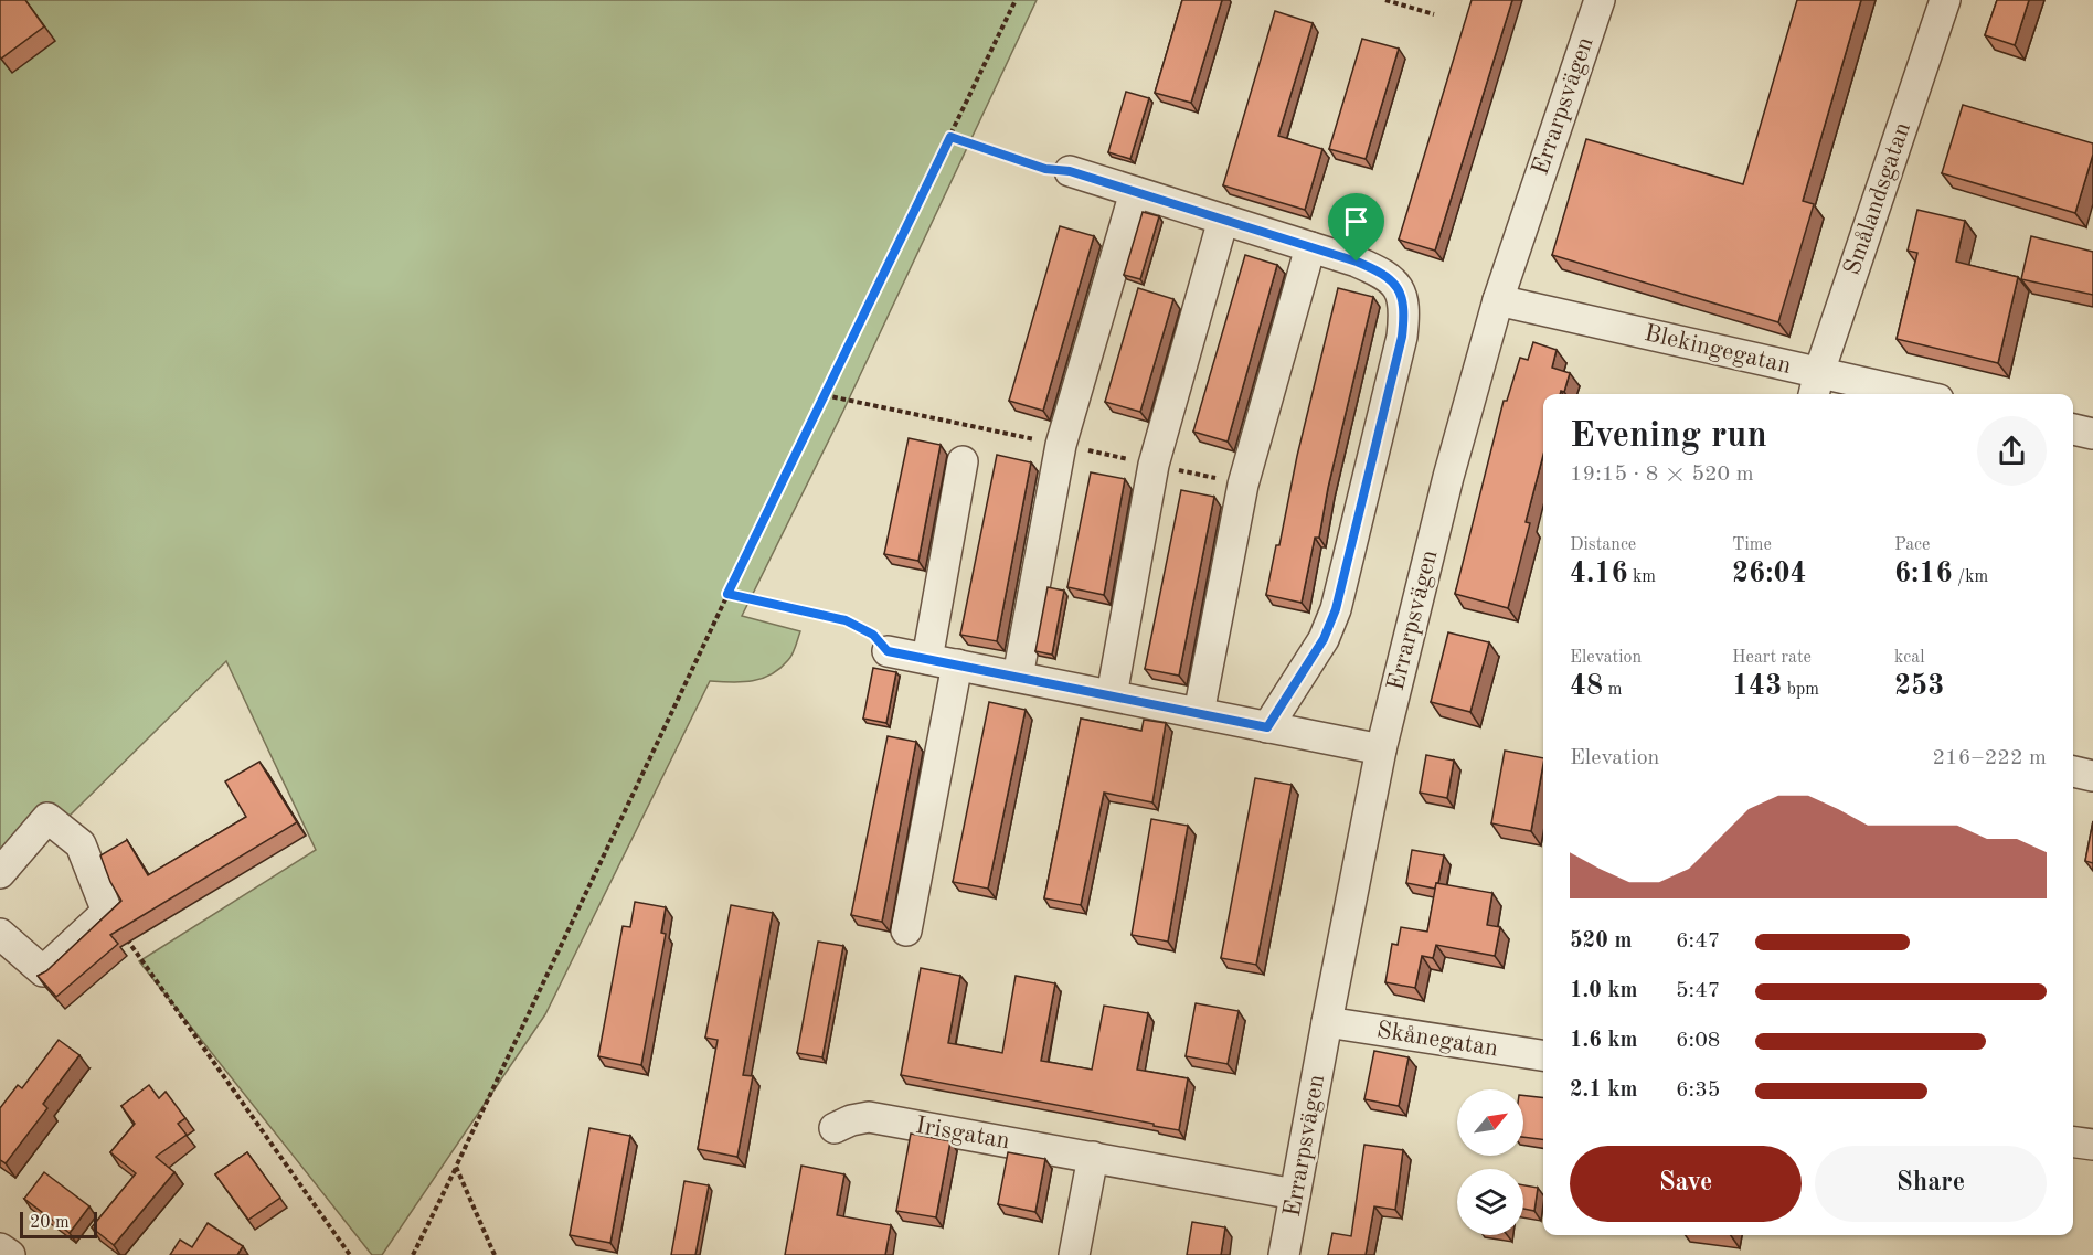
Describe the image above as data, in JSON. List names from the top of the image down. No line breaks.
{"streets":{"street":["Errarpsvägen","Smålandsgatan","Blekingegatan","Skånegatan","Irisgatan"]},"crossings":[["Errarpsvägen","Blekingegatan"],["Errarpsvägen","Skånegatan"],["Errarpsvägen","Irisgatan"],["Smålandsgatan","Blekingegatan"]],"scale_bar":"20 m","north":"top right","page":{"heading":["Evening run","19:15 · 8 × 520 m"],"stats":[["Distance","4.16 km"],["Time","26:04"],["Pace","6:16 /km"],["Elevation","48 m"],["Heart rate","143 bpm"],["kcal","253"]],"chart":["Elevation","216–222 m"],"list":[{"name":"520 m","note":"6:47"},{"name":"1.0 km","note":"5:47"},{"name":"1.6 km","note":"6:08"},{"name":"2.1 km","note":"6:35"}],"buttons":["Save","Share"],"scale":"20 m"}}
